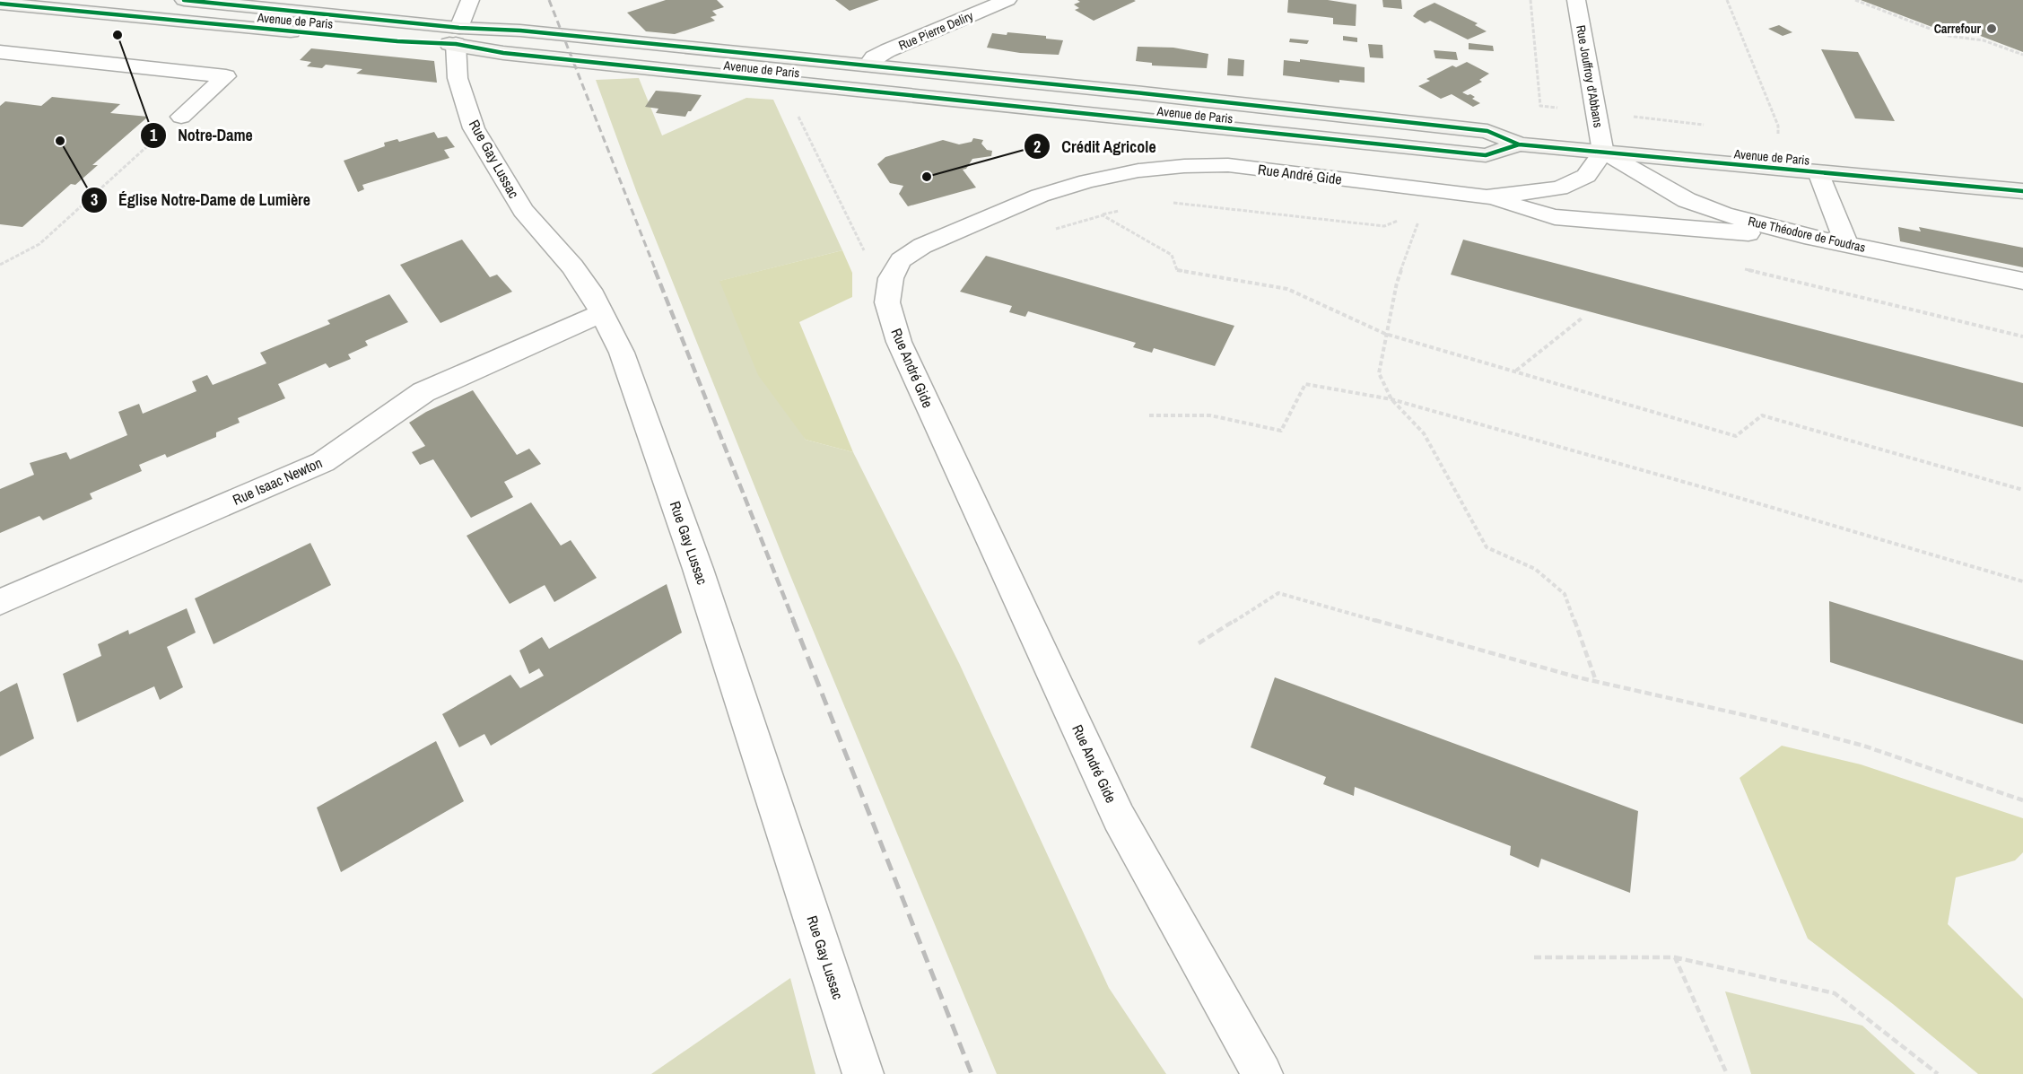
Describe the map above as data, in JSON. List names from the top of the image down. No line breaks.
{"streets":{"main road":["Avenue de Paris"],"street":["Rue Pierre Deliry","Rue Jouffroy d'Abbans","Rue Gay Lussac","Rue André Gide","Rue Théodore de Foudras","Rue Isaac Newton"]},"crossings":[["Avenue de Paris","Rue Pierre Deliry"],["Avenue de Paris","Rue Jouffroy d'Abbans"],["Avenue de Paris","Rue Gay Lussac"],["Avenue de Paris","Rue André Gide"],["Avenue de Paris","Rue Théodore de Foudras"],["Rue Jouffroy d'Abbans","Rue André Gide"],["Rue Jouffroy d'Abbans","Rue Théodore de Foudras"],["Rue Gay Lussac","Rue Isaac Newton"],["Rue André Gide","Rue Théodore de Foudras"]],"places":["Carrefour","Notre-Dame","Église Notre-Dame de Lumière","Crédit Agricole"]}
